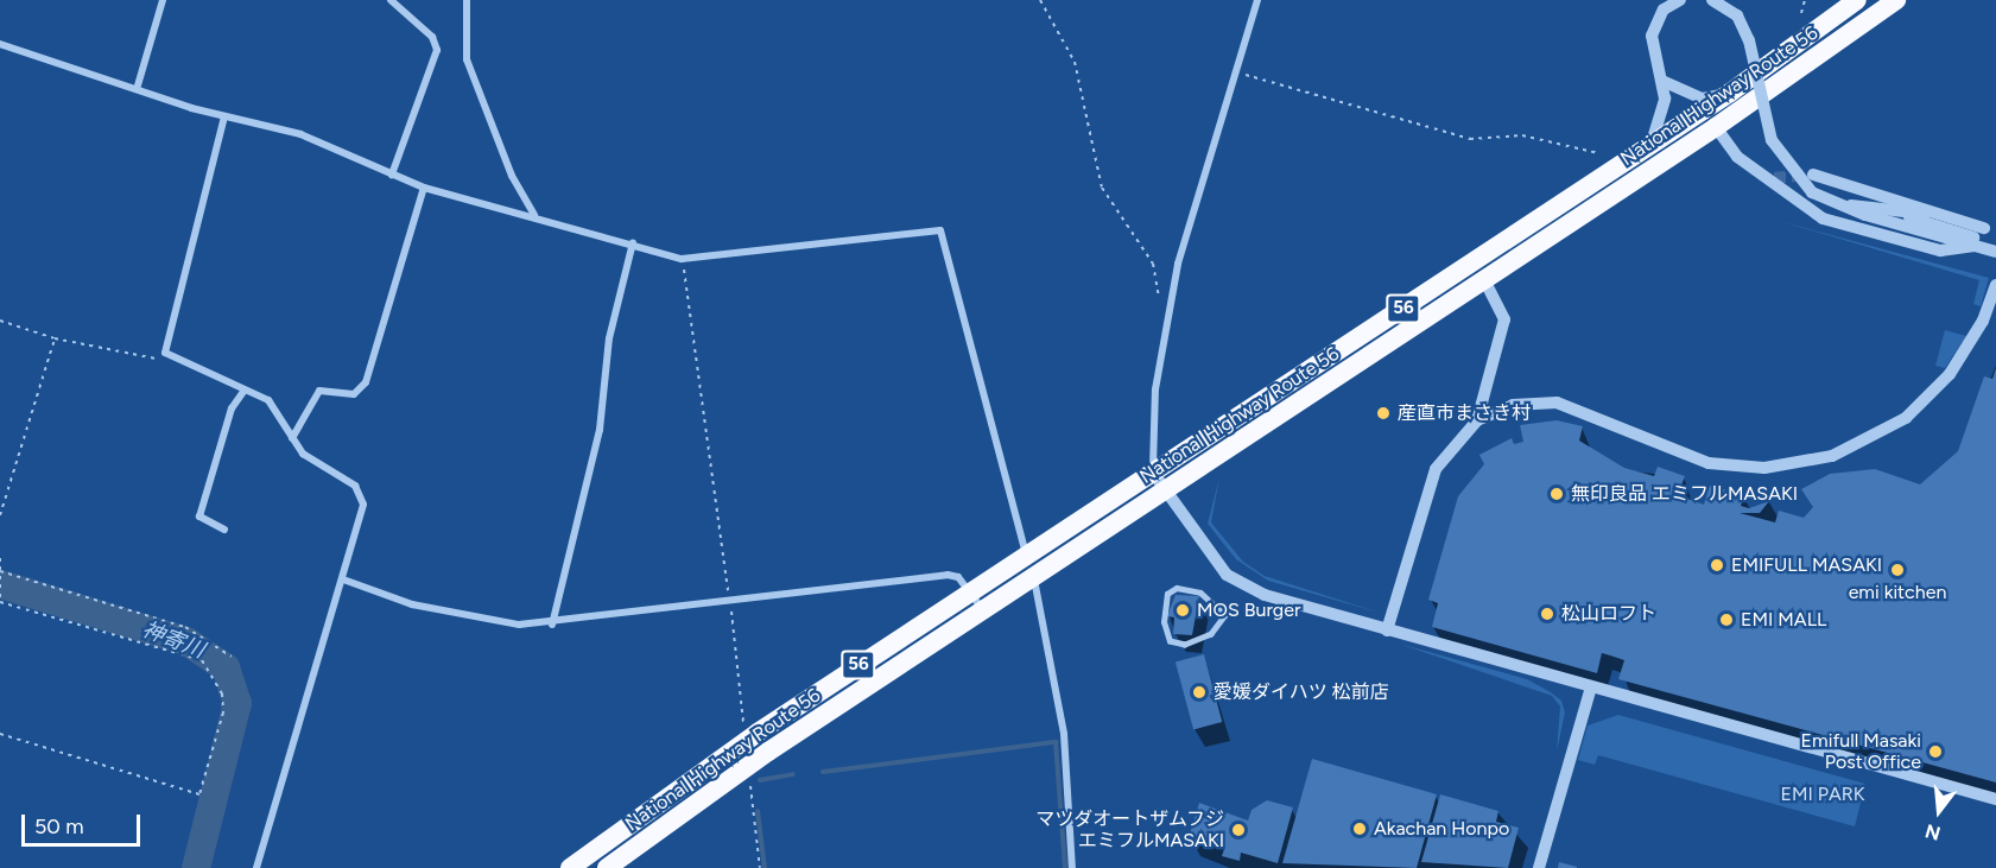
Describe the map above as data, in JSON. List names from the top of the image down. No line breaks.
{"streets":{"highway":["National Highway Route 56","56"]},"water":["神寄川"],"parks":["EMI PARK"],"places":["産直市まさき村","無印良品 エミフルMASAKI","EMIFULL MASAKI","emi kitchen","MOS Burger","松山ロフト","EMI MALL","愛媛ダイハツ 松前店","Emifull Masaki Post Office","Akachan Honpo","マツダオートザムフジ エミフルMASAKI"],"scale_bar":"50 m","north":"bottom"}
